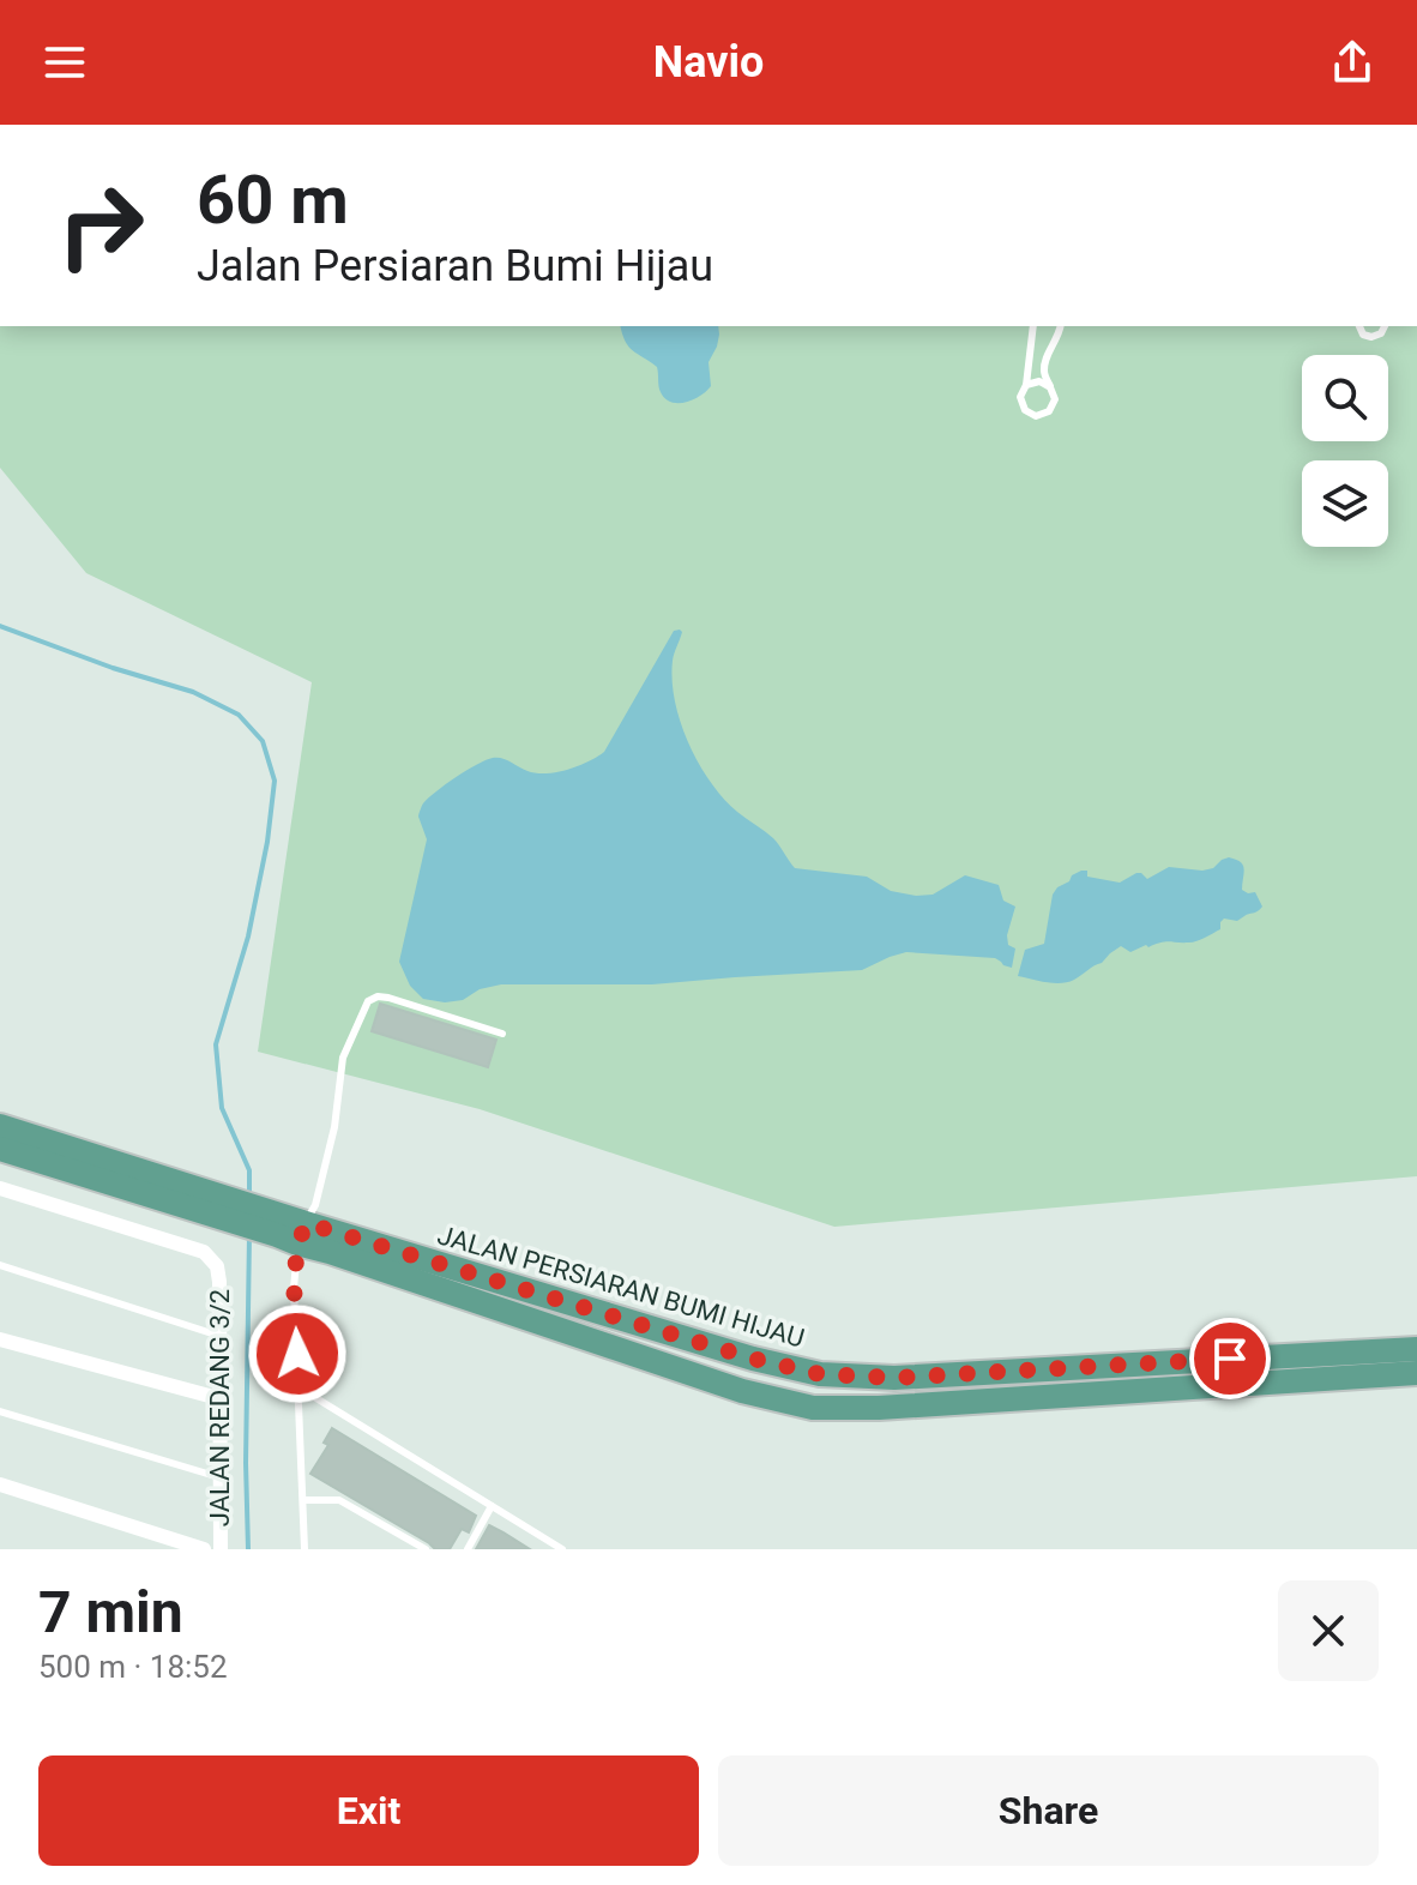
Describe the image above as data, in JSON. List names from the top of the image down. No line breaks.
{"streets":{"main road":["JALAN PERSIARAN BUMI HIJAU"],"street":["JALAN REDANG 3/2"]},"page":{"header":"Navio","turn":["60 m","Jalan Persiaran Bumi Hijau"],"heading":["7 min","500 m · 18:52"],"buttons":["Exit","Share"]}}
